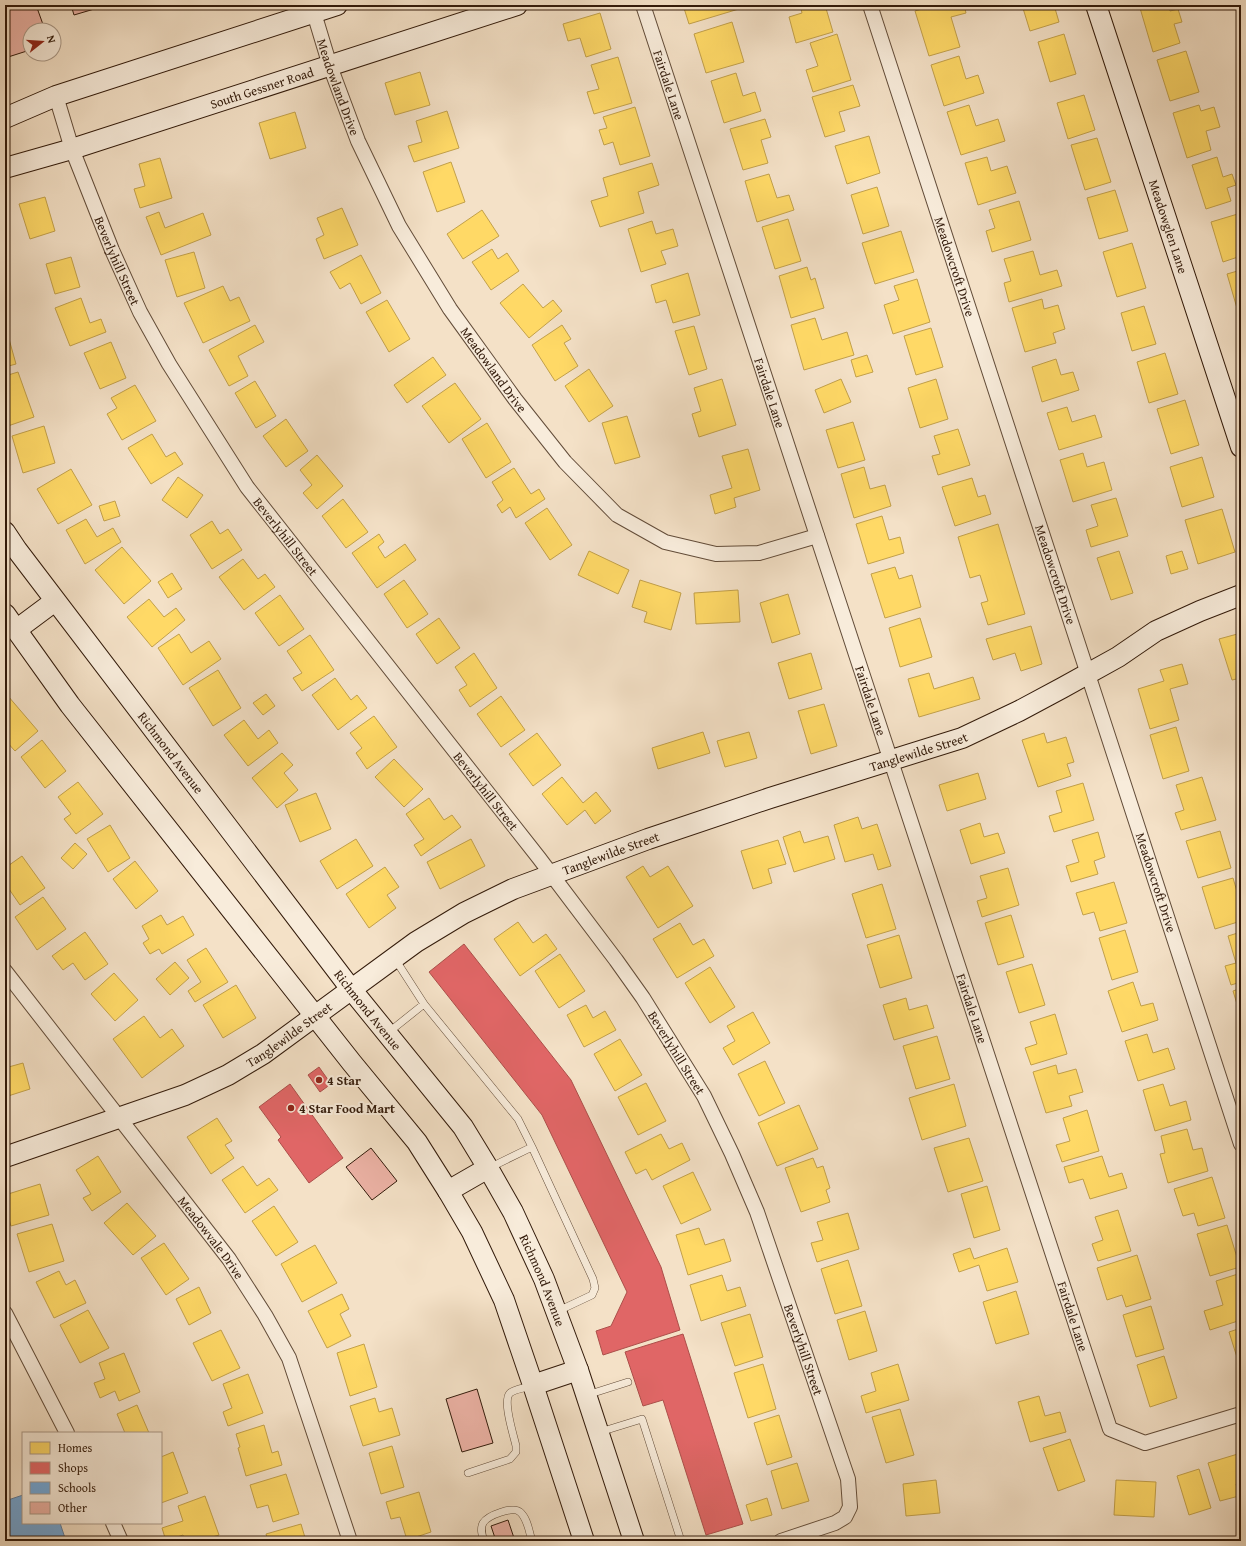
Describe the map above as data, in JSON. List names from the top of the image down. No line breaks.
{"streets":{"main road":["South Gessner Road","Meadowglen Lane","Tanglewilde Street","Richmond Avenue"],"street":["Fairdale Lane","Meadowland Drive","Beverlyhill Street","Meadowcroft Drive","Meadowvale Drive"]},"crossings":[["Fairdale Lane","Meadowland Drive"],["Fairdale Lane","Tanglewilde Street"],["Meadowland Drive","South Gessner Road"],["South Gessner Road","Beverlyhill Street"],["Beverlyhill Street","Tanglewilde Street"],["Meadowcroft Drive","Tanglewilde Street"],["Tanglewilde Street","Richmond Avenue"],["Tanglewilde Street","Meadowvale Drive"]],"places":["4 Star","4 Star Food Mart"],"legend":["Homes","Shops","Schools","Other"],"north":"right"}
